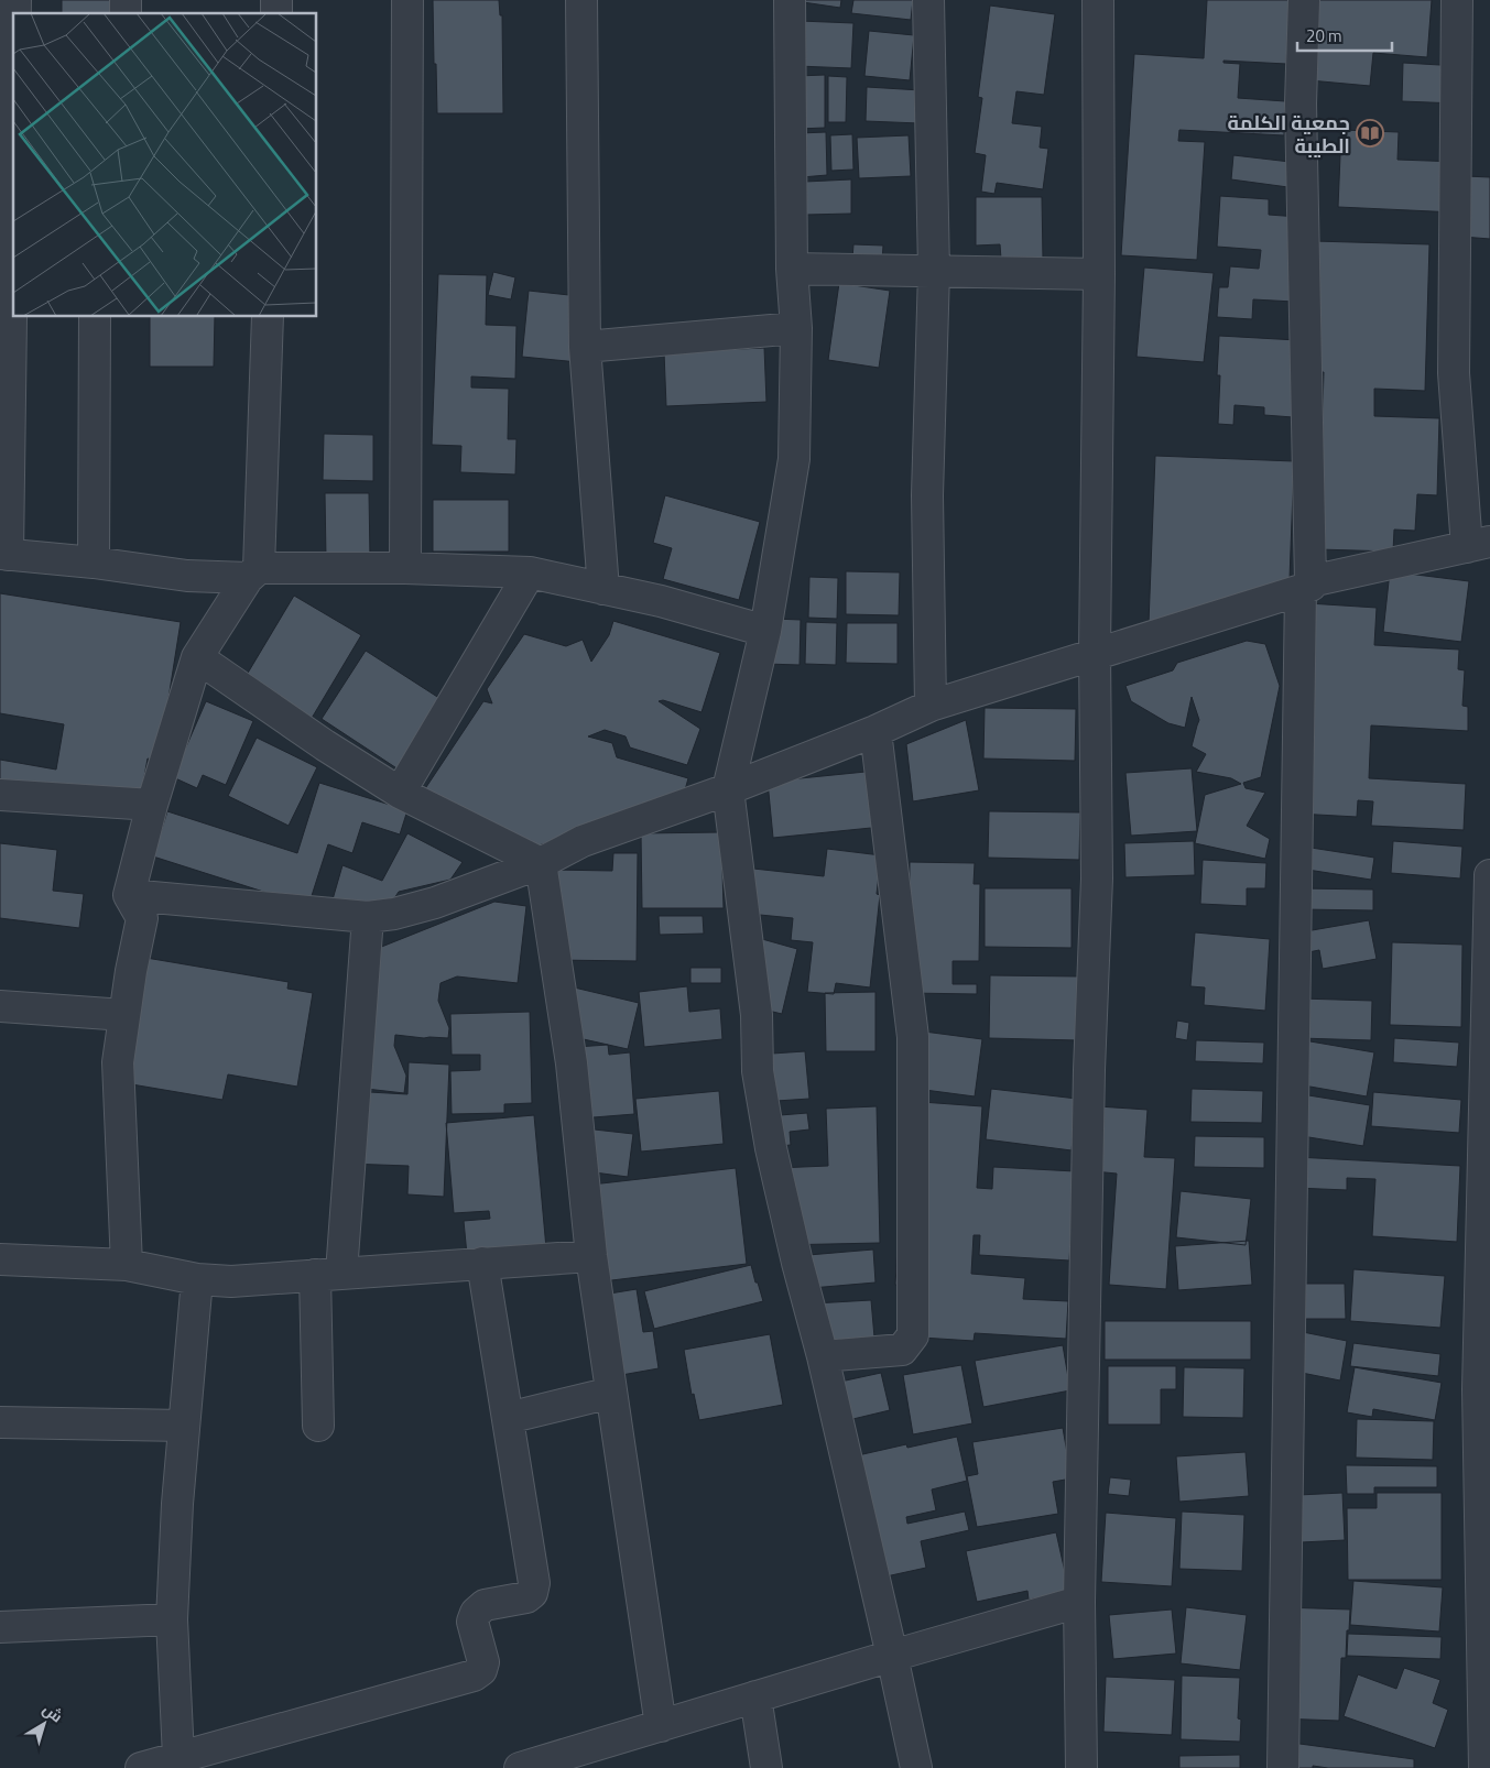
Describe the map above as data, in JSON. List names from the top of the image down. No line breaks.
{"places":{"library":["جمعية الكلمة الطيبة"]},"scale_bar":"20 m","north":"top right"}
